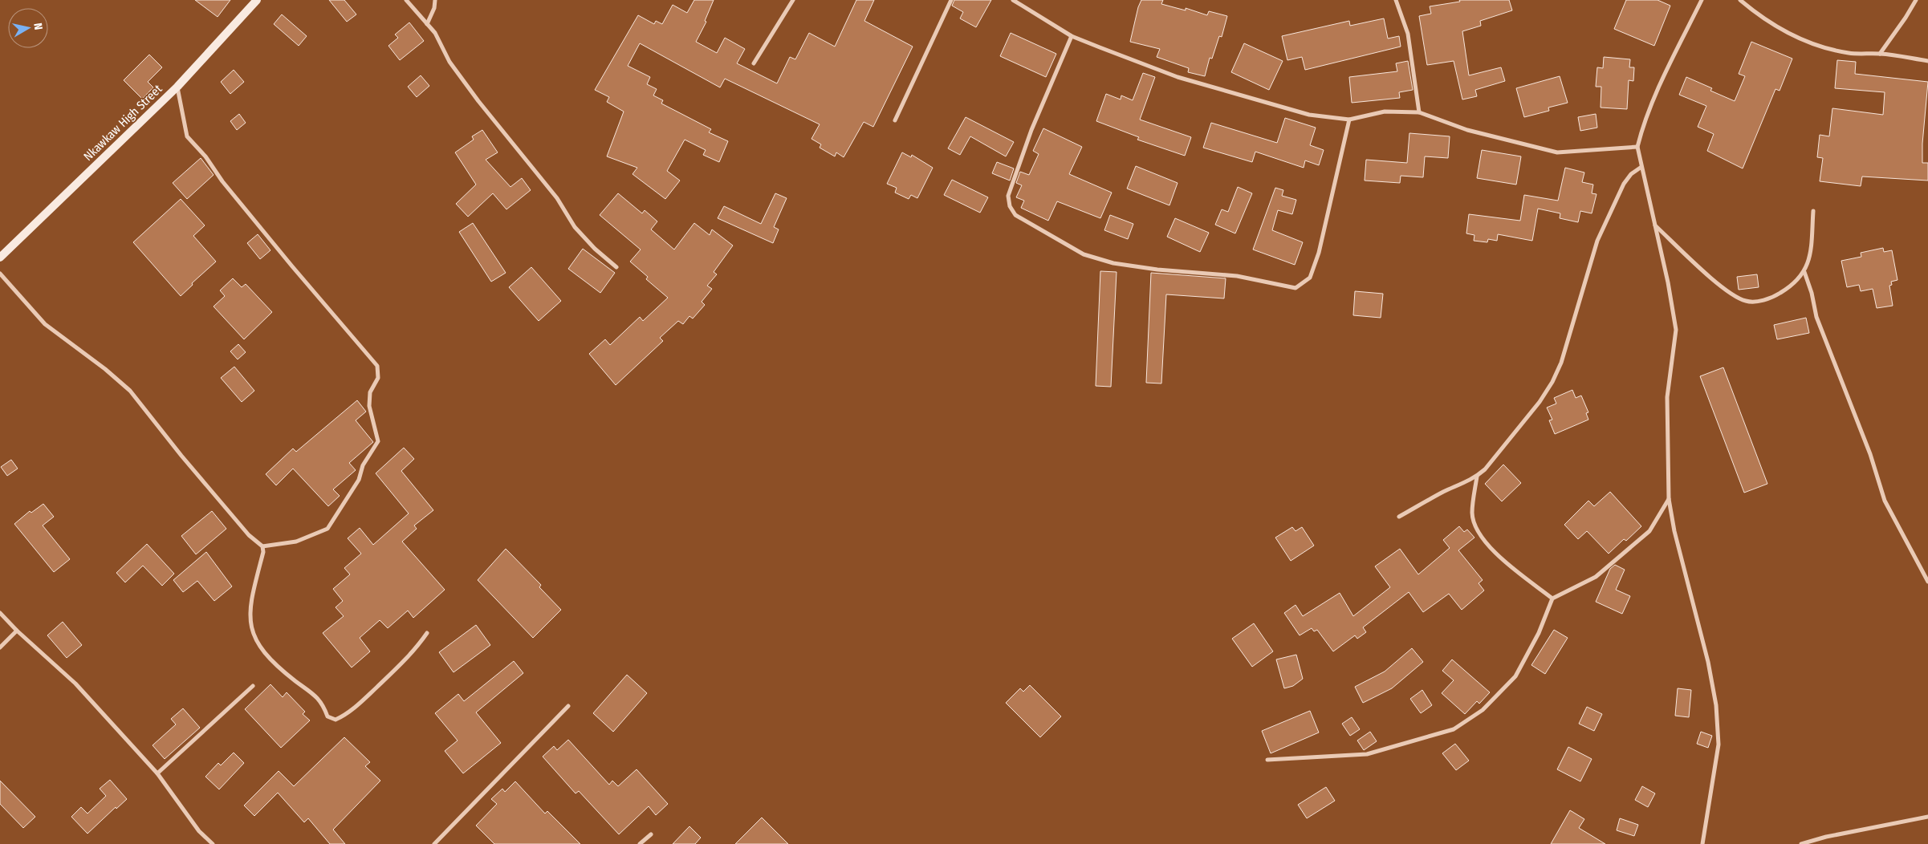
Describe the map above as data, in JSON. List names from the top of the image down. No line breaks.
{"streets":{"main road":["Nkawkaw High Street"]},"north":"right"}
